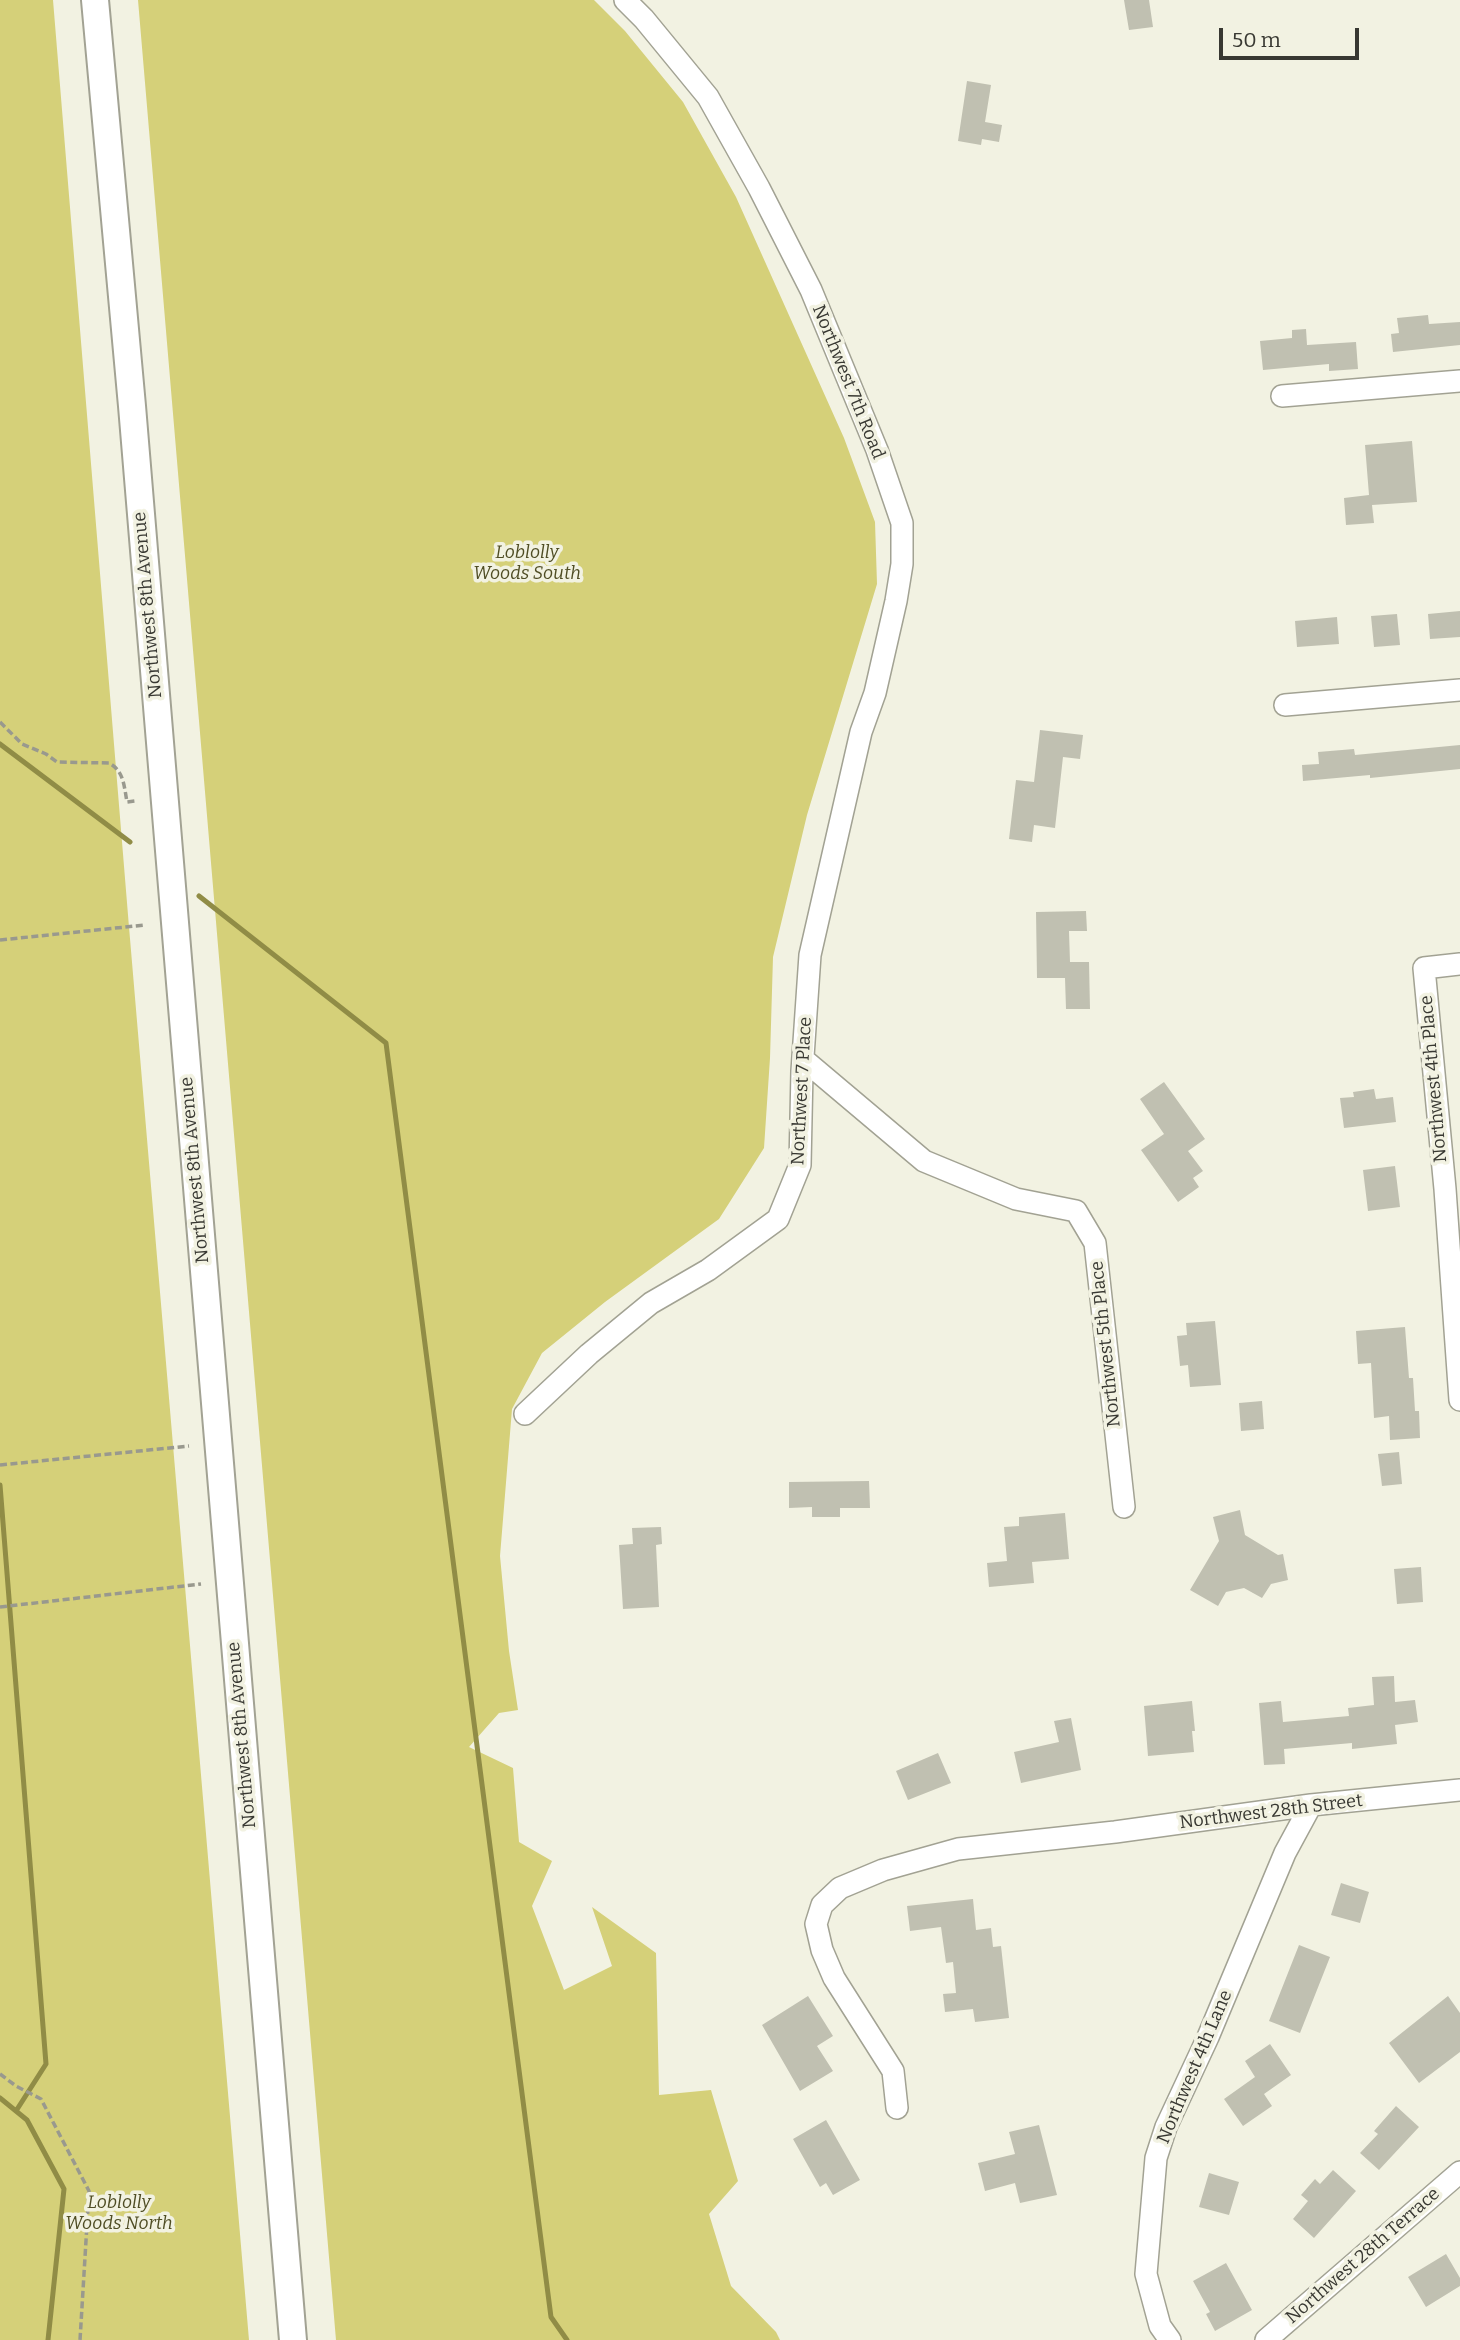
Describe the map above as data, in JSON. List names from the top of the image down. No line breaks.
{"streets":{"street":["Northwest 7th Road","Northwest 8th Avenue","Northwest 4th Place","Northwest 7 Place","Northwest 5th Place","Northwest 28th Street","Northwest 4th Lane","Northwest 28th Terrace"]},"crossings":[["Northwest 7th Road","Northwest 7 Place"],["Northwest 7 Place","Northwest 5th Place"],["Northwest 28th Street","Northwest 4th Lane"]],"parks":["Loblolly Woods South","Loblolly Woods North"],"scale_bar":"50 m"}
